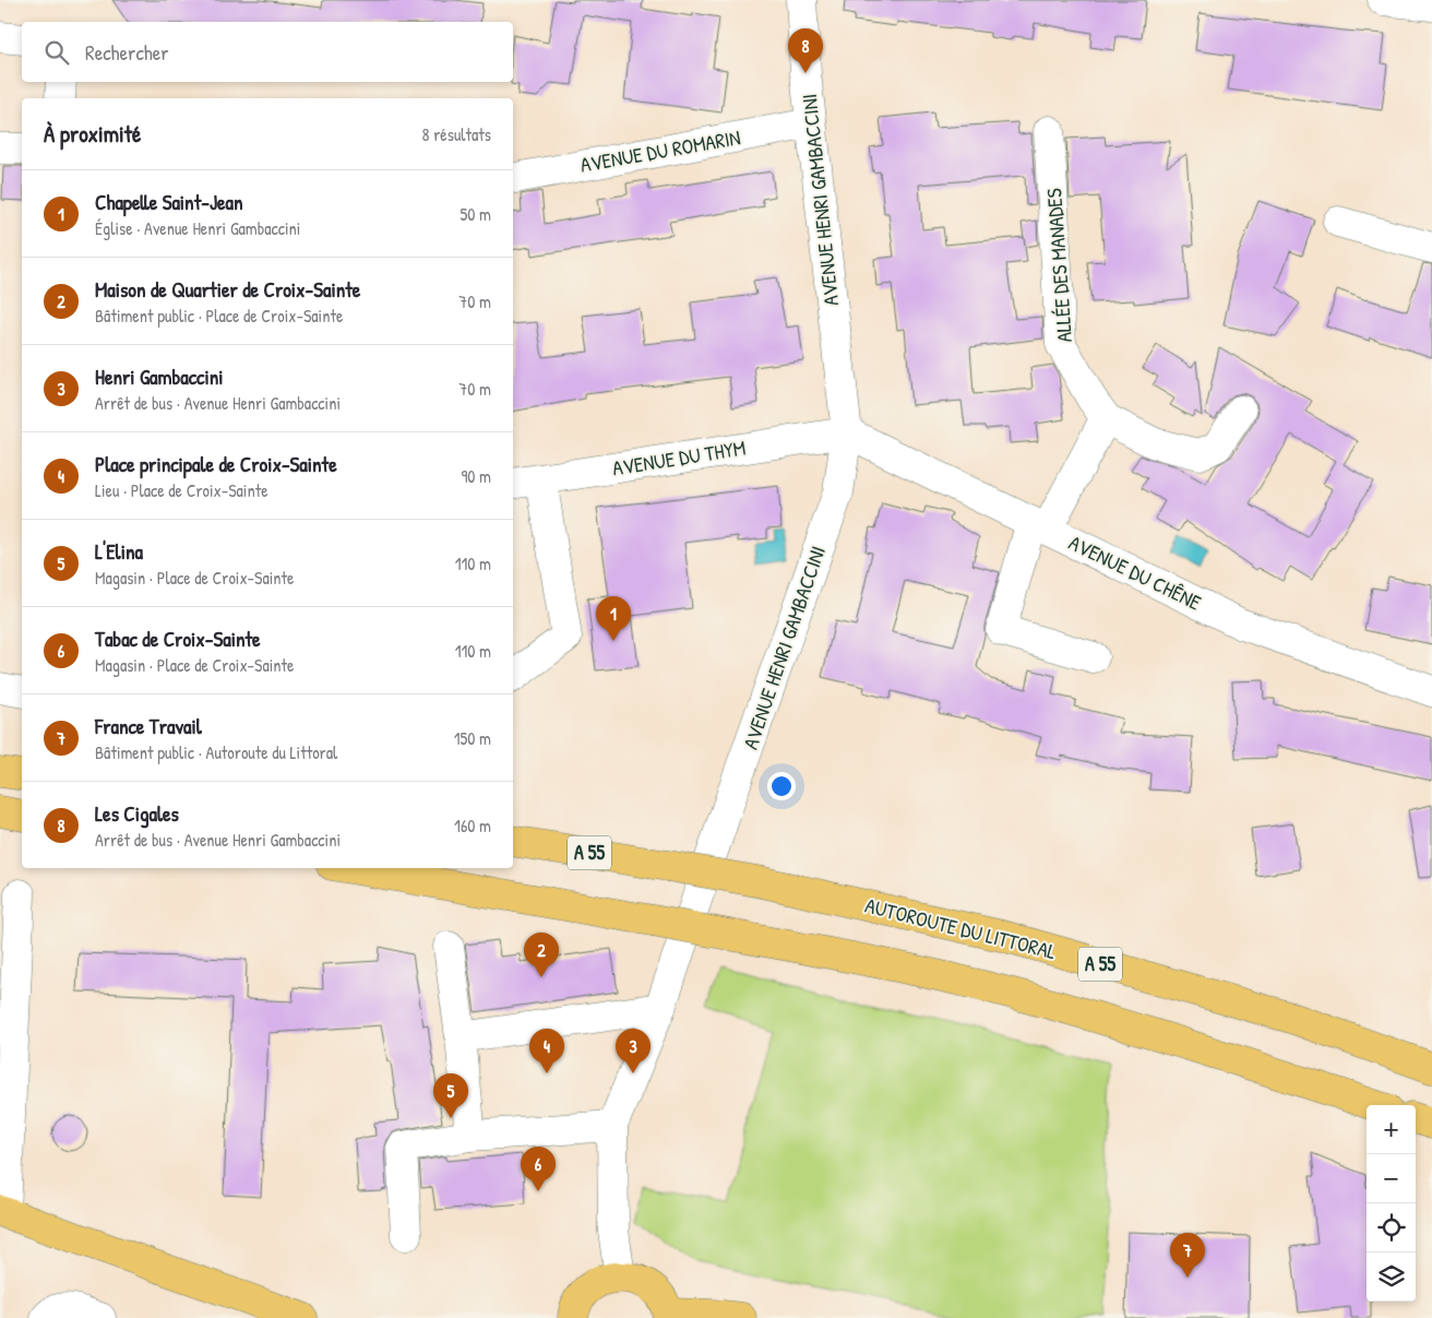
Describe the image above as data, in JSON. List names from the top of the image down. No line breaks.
{"streets":{"main road":["A 55","AUTOROUTE DU LITTORAL"],"street":["AVENUE DU ROMARIN","AVENUE HENRI GAMBACCINI","ALLÉE DES MANADES","AVENUE DU THYM","AVENUE DU CHÊNE"]},"crossings":[["AVENUE DU ROMARIN","AVENUE HENRI GAMBACCINI"],["AVENUE HENRI GAMBACCINI","AVENUE DU THYM"],["AVENUE HENRI GAMBACCINI","AVENUE DU CHÊNE"],["AVENUE DU THYM","AVENUE DU CHÊNE"]],"page":{"search":"Rechercher","pins":["8","1","2","3","4","5","6","7"],"heading":["À proximité","8 résultats"],"list":[{"mark":"1","name":"Chapelle Saint-Jean","note":"Église · Avenue Henri Gambaccini","value":"50 m"},{"mark":"2","name":"Maison de Quartier de Croix-Sainte","note":"Bâtiment public · Place de Croix-Sainte","value":"70 m"},{"mark":"3","name":"Henri Gambaccini","note":"Arrêt de bus · Avenue Henri Gambaccini","value":"70 m"},{"mark":"4","name":"Place principale de Croix-Sainte","note":"Lieu · Place de Croix-Sainte","value":"90 m"},{"mark":"5","name":"L'Elina","note":"Magasin · Place de Croix-Sainte","value":"110 m"},{"mark":"6","name":"Tabac de Croix-Sainte","note":"Magasin · Place de Croix-Sainte","value":"110 m"},{"mark":"7","name":"France Travail","note":"Bâtiment public · Autoroute du Littoral","value":"150 m"},{"mark":"8","name":"Les Cigales","note":"Arrêt de bus · Avenue Henri Gambaccini","value":"160 m"}],"map_buttons":["+","−"]}}
